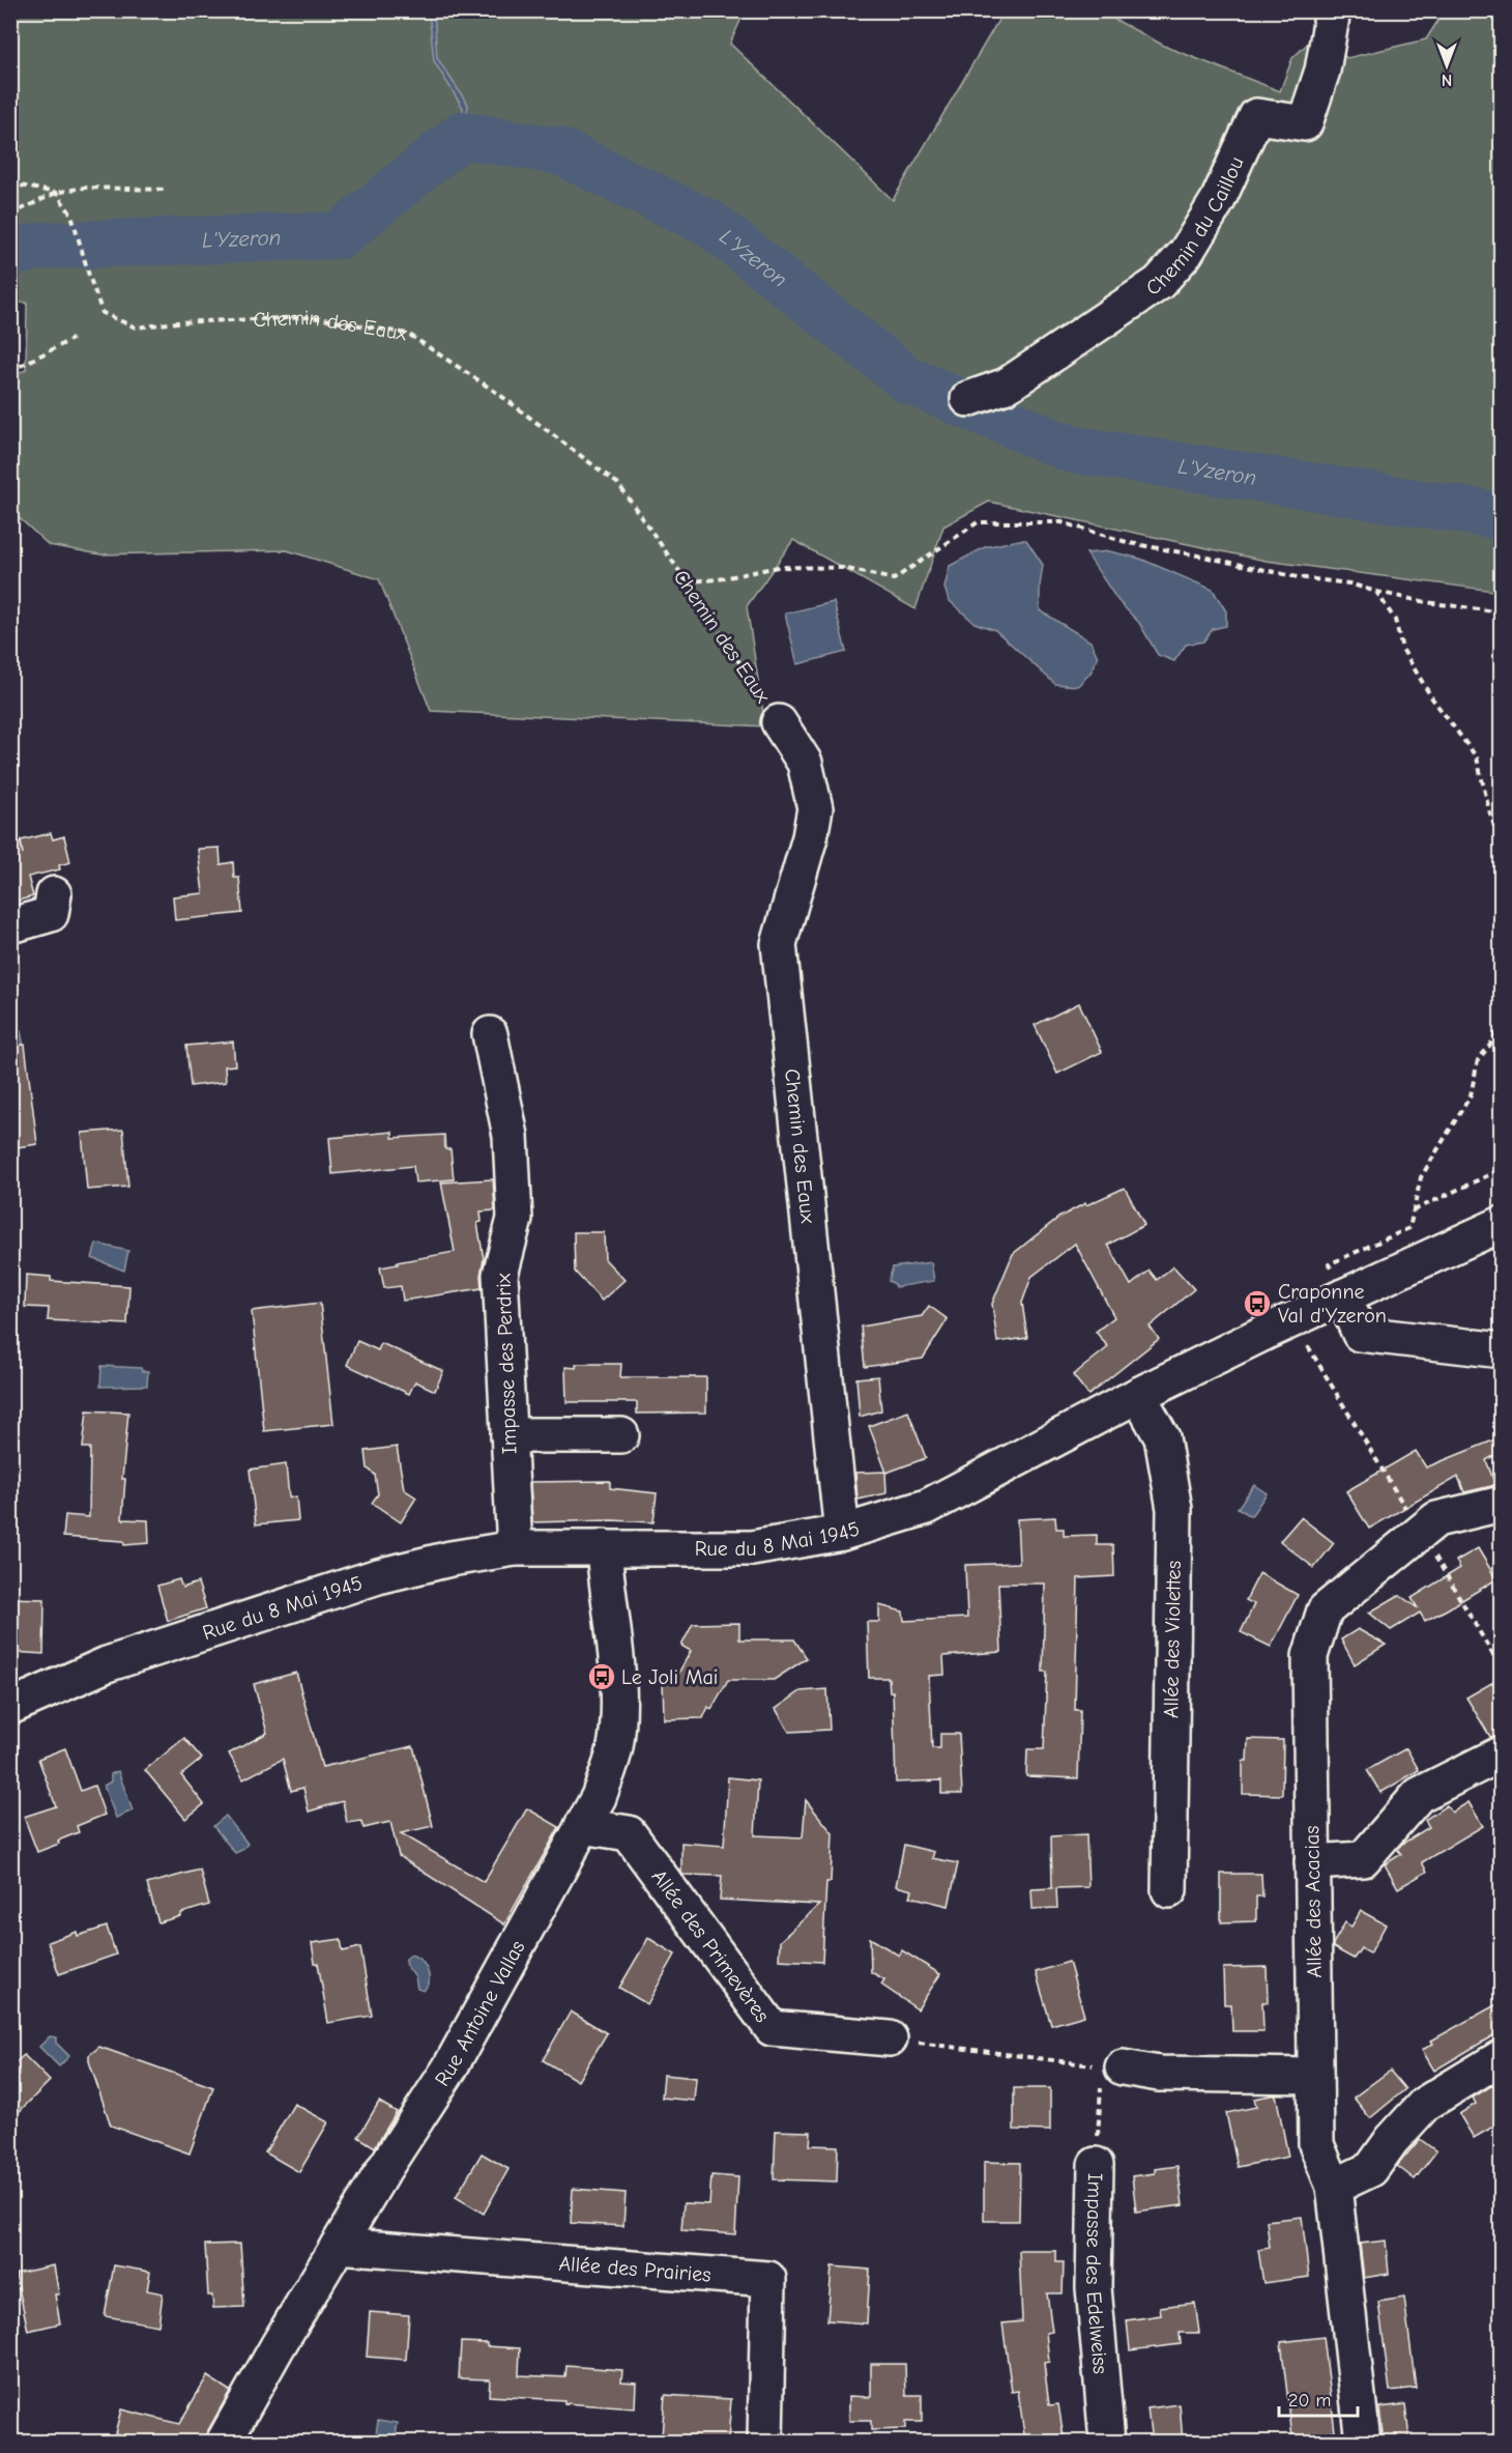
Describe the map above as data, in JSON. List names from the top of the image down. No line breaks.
{"streets":{"street":["Chemin du Caillou","Chemin des Eaux","Impasse des Perdrix","Rue du 8 Mai 1945","Allée des Violettes","Allée des Acacias","Allée des Primevères","Rue Antoine Vallas","Allée des Prairies","Impasse des Edelweiss"]},"crossings":[["Chemin des Eaux","Rue du 8 Mai 1945"],["Impasse des Perdrix","Rue du 8 Mai 1945"],["Rue du 8 Mai 1945","Allée des Violettes"],["Rue du 8 Mai 1945","Rue Antoine Vallas"],["Allée des Primevères","Rue Antoine Vallas"],["Rue Antoine Vallas","Allée des Prairies"]],"water":["L'Yzeron"],"places":{"bus stop":["Craponne Val d'Yzeron","Le Joli Mai"]},"scale_bar":"20 m","north":"bottom"}
